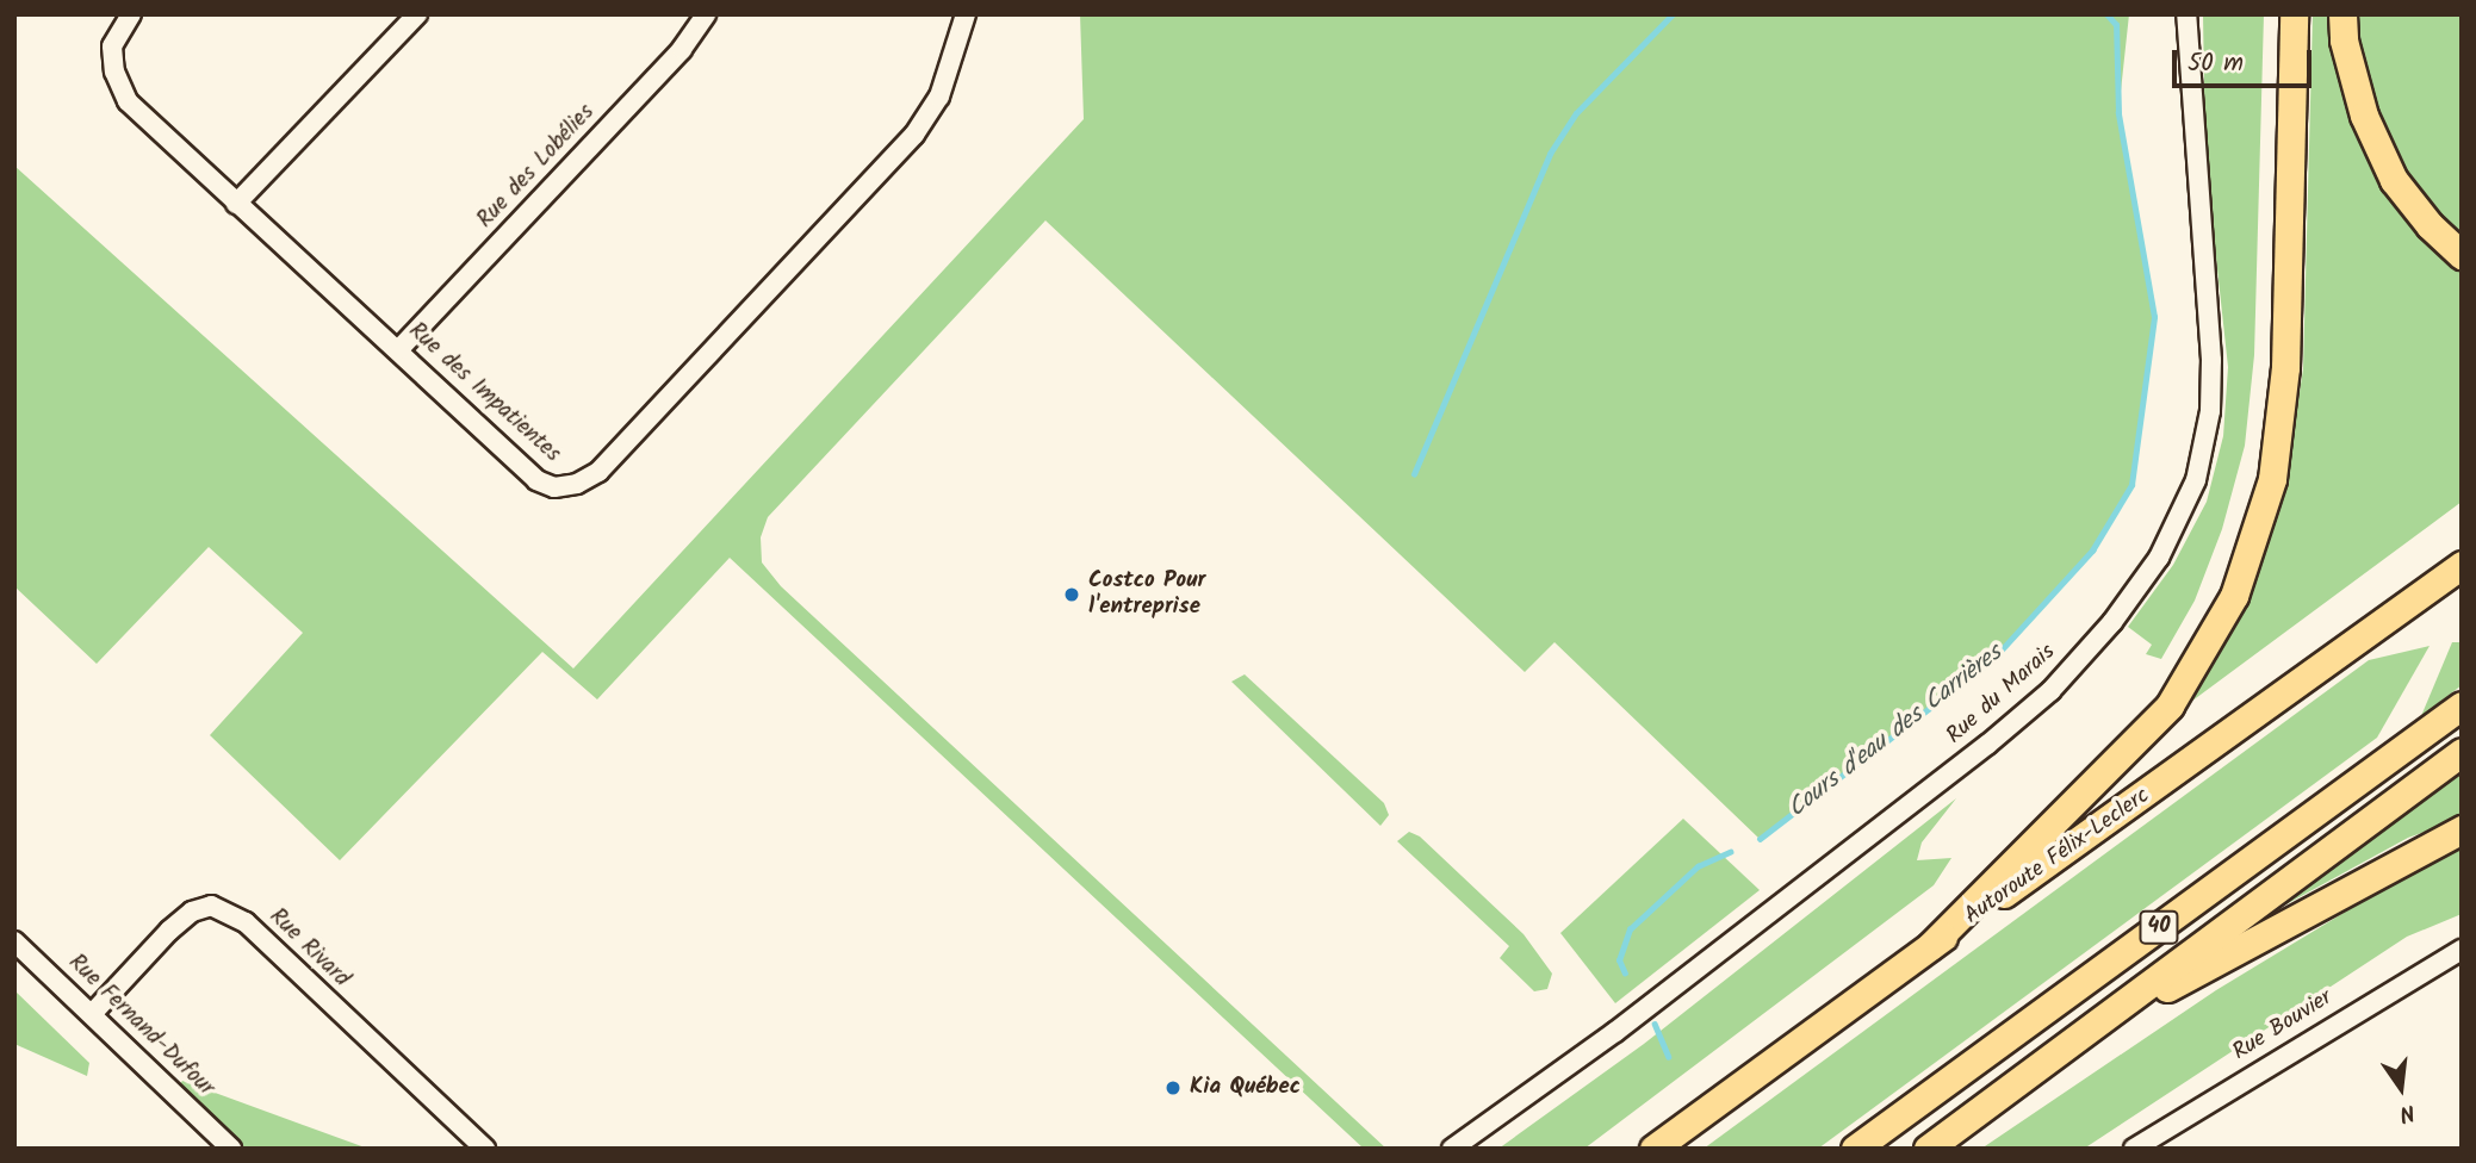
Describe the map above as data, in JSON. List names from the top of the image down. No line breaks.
{"streets":{"highway":["Autoroute Félix-Leclerc","40"],"street":["Rue des Lobélies","Rue des Impatientes","Rue du Marais","Rue Rivard","Rue Fernand-Dufour","Rue Bouvier"]},"crossings":[["Rue des Lobélies","Rue des Impatientes"],["Rue Rivard","Rue Fernand-Dufour"]],"water":["Cours d'eau des Carrières"],"places":["Costco Pour l'entreprise","Kia Québec"],"scale_bar":"50 m","north":"bottom"}
